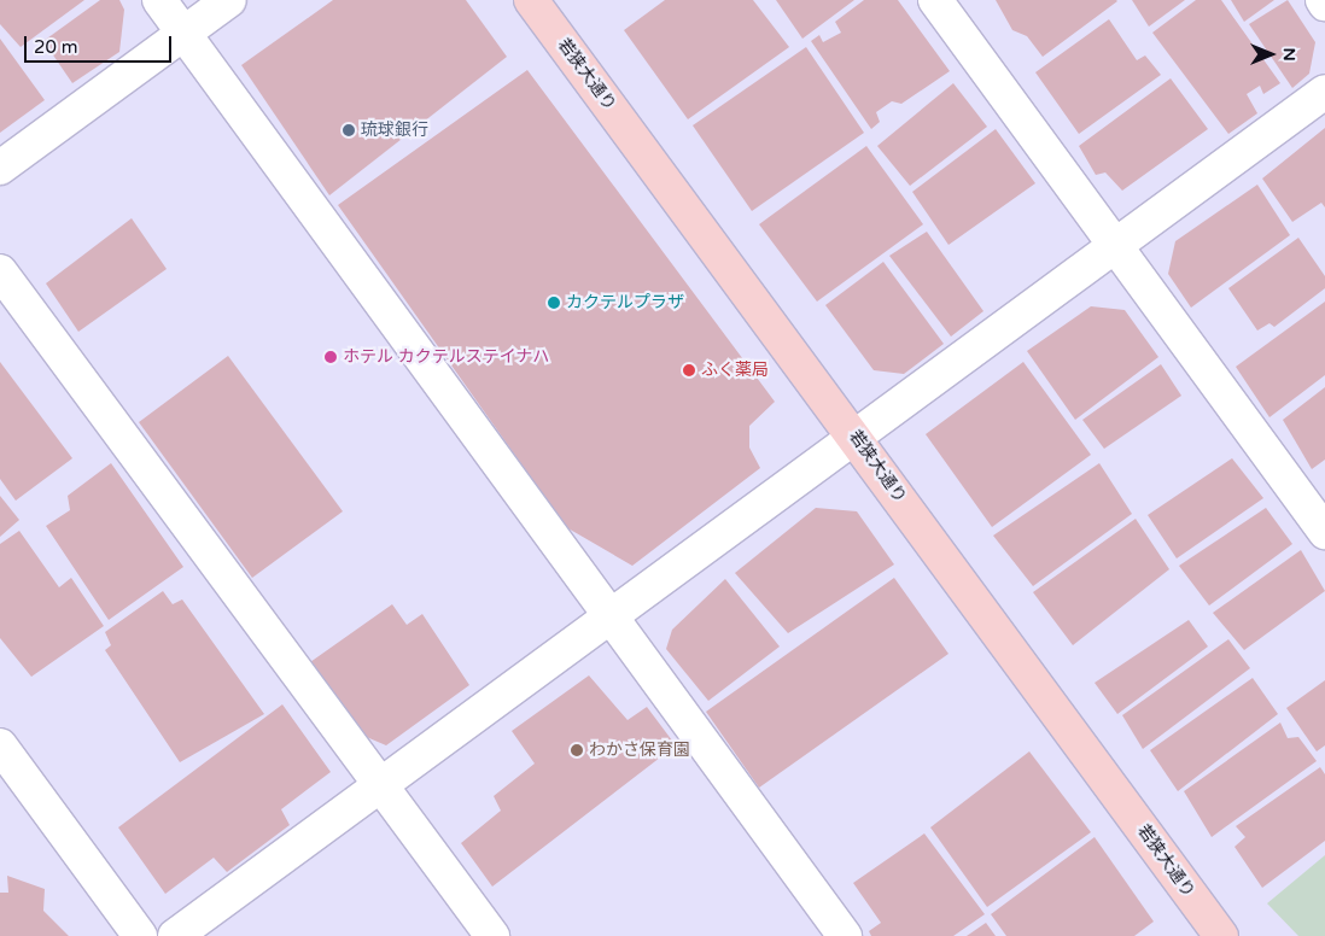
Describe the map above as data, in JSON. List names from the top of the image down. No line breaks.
{"streets":{"main road":["若狭大通り"]},"places":["琉球銀行","カクテルプラザ","ホテル カクテルステイナハ","ふく薬局","わかさ保育園"],"scale_bar":"20 m","north":"right"}
